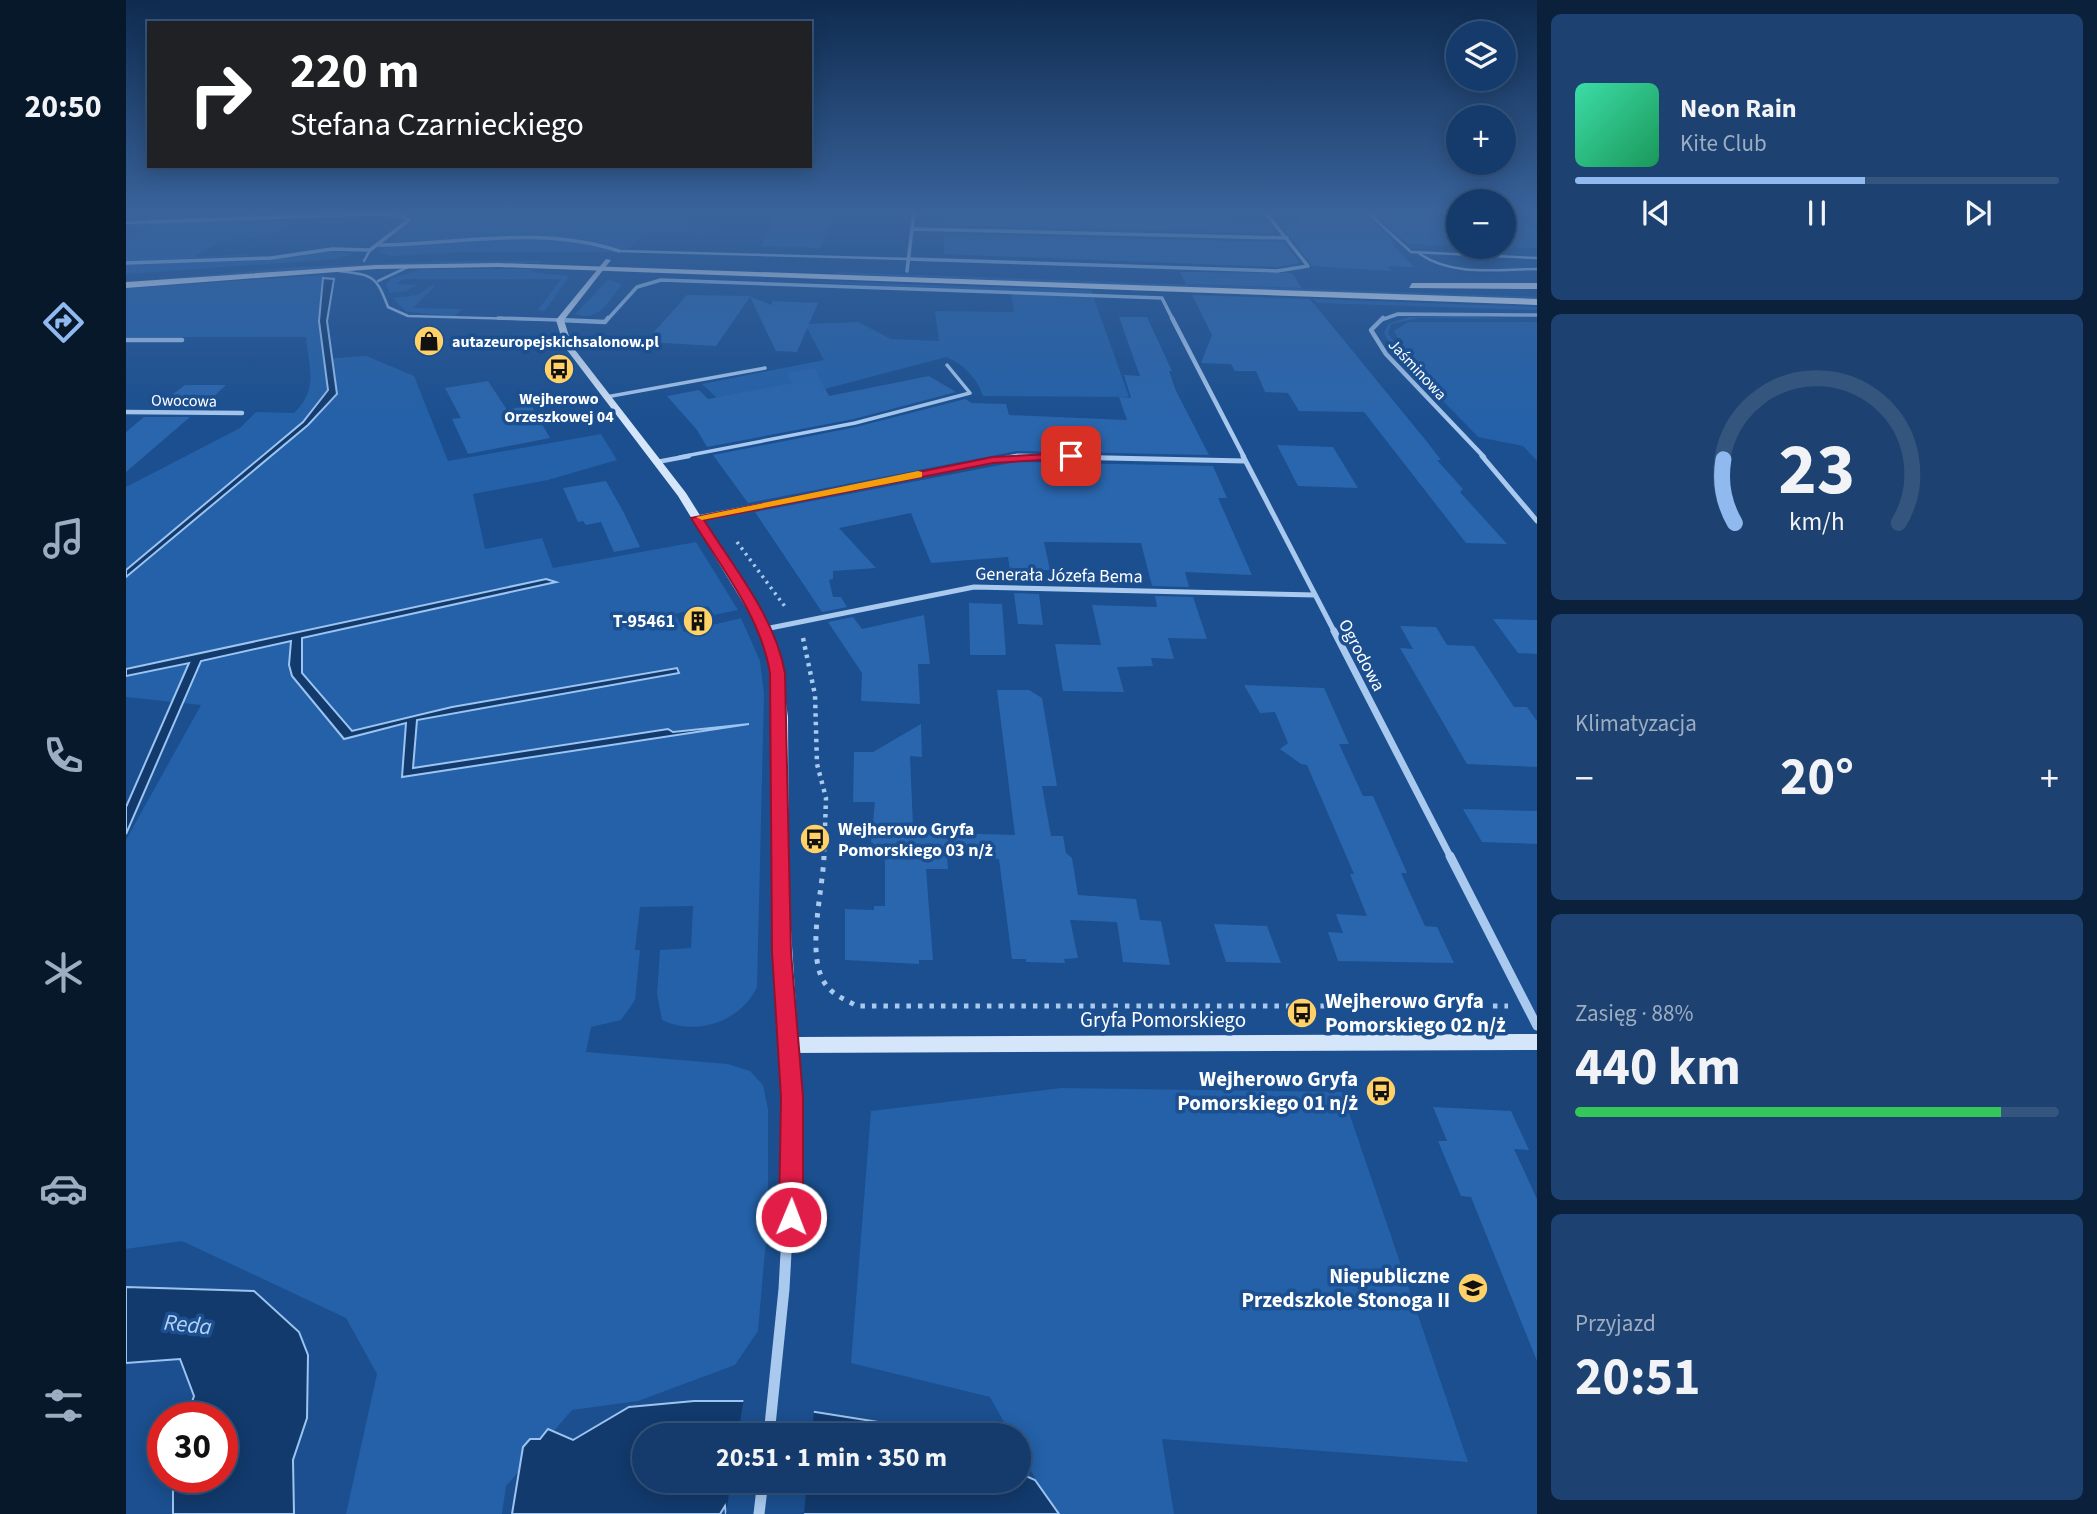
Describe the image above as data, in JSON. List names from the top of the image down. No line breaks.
{"streets":{"street":["Jaśminowa","Owocowa","Generała Józefa Bema","Ogrodowa","Gryfa Pomorskiego"]},"crossings":[["Generała Józefa Bema","Ogrodowa"]],"water":["Reda"],"places":{"shop":["autazeuropejskichsalonow.pl"],"bus stop":["Wejherowo Orzeszkowej 04","Wejherowo Gryfa Pomorskiego 03 n/ż","Wejherowo Gryfa Pomorskiego 02 n/ż","Wejherowo Gryfa Pomorskiego 01 n/ż"],"building":["T-95461"],"school or university":["Niepubliczne Przedszkole Stonoga II"]},"page":{"tabs":"20:50","map_buttons":["+","−"],"turn":["220 m","Stefana Czarnieckiego"],"song":["Neon Rain","Kite Club"],"tile":["Klimatyzacja",["Zasięg · 88%","440 km"],["Przyjazd","20:51"]],"heat":["−","20°","+"],"limit":"30","trip":"20:51 · 1 min · 350 m","gauge":["23","km/h"]}}
